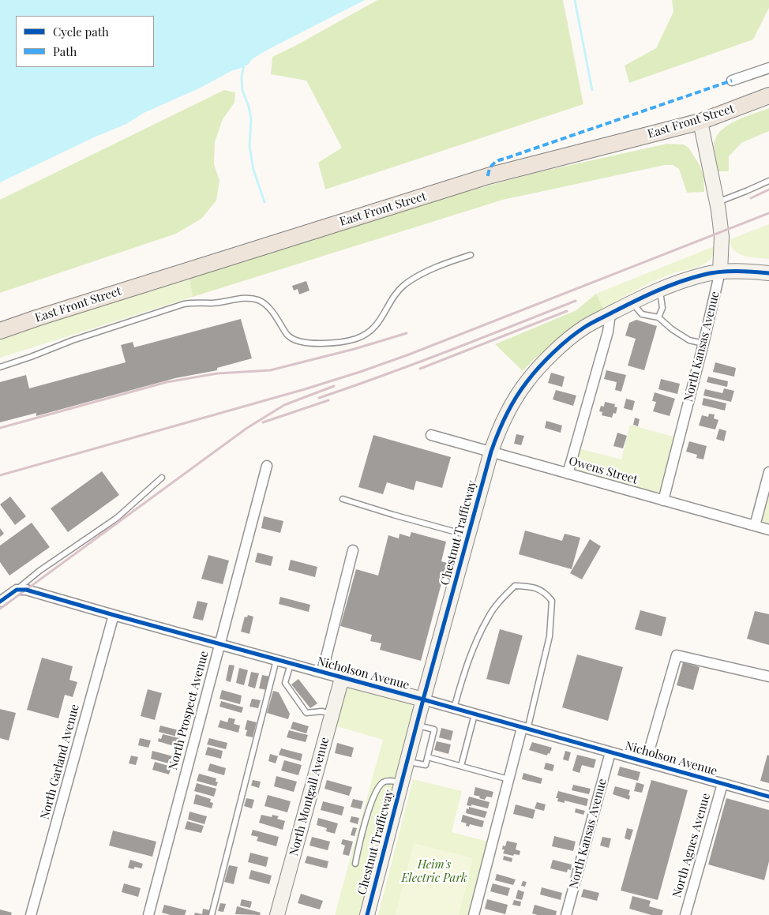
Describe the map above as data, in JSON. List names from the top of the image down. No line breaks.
{"streets":{"main road":["East Front Street"],"street":["North Kansas Avenue","Owens Street","Chestnut Trafficway","Nicholson Avenue","North Prospect Avenue","North Garland Avenue","North Montgall Avenue","North Agnes Avenue"]},"crossings":[["East Front Street","North Kansas Avenue"],["North Kansas Avenue","Owens Street"],["North Kansas Avenue","Chestnut Trafficway"],["North Kansas Avenue","Nicholson Avenue"],["Owens Street","Chestnut Trafficway"],["Chestnut Trafficway","Nicholson Avenue"],["Nicholson Avenue","North Prospect Avenue"],["Nicholson Avenue","North Garland Avenue"],["Nicholson Avenue","North Montgall Avenue"],["Nicholson Avenue","North Agnes Avenue"]],"parks":["Heim's Electric Park"],"legend":["Cycle path","Path"]}
